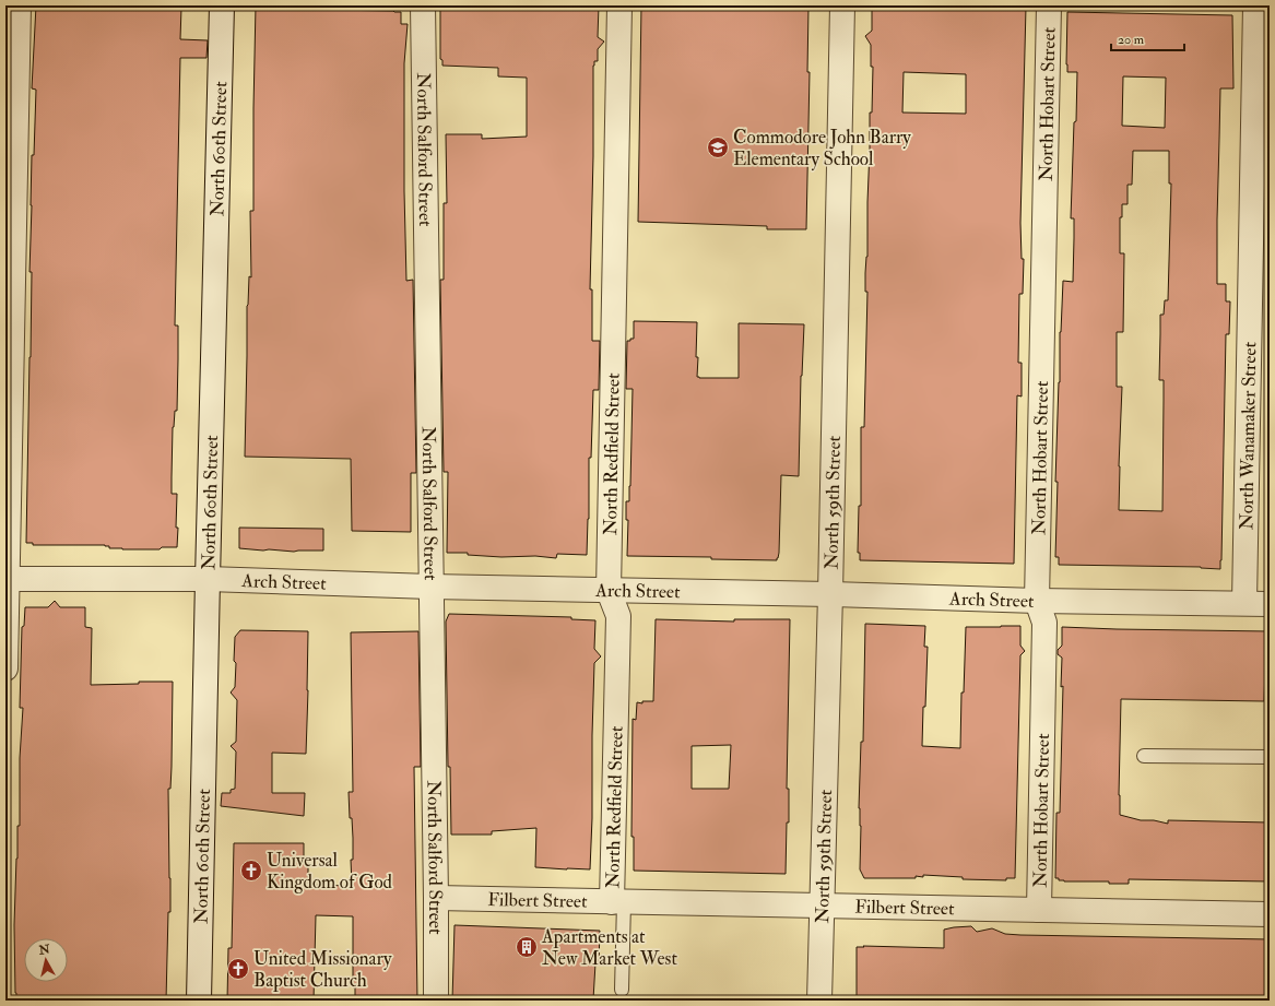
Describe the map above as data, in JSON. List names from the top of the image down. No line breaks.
{"streets":{"street":["North Hobart Street","North 60th Street","North Salford Street","North Wanamaker Street","North Redfield Street","North 59th Street","Arch Street","Filbert Street"]},"crossings":[["North Hobart Street","Arch Street"],["North Hobart Street","Filbert Street"],["North 60th Street","Arch Street"],["North Salford Street","Arch Street"],["North Salford Street","Filbert Street"],["North Wanamaker Street","Arch Street"],["North Redfield Street","Arch Street"],["North Redfield Street","Filbert Street"],["North 59th Street","Arch Street"],["North 59th Street","Filbert Street"]],"places":{"school or university":["Commodore John Barry Elementary School"],"church":["Universal Kingdom of God","United Missionary Baptist Church"],"building":["Apartments at New Market West"]},"scale_bar":"20 m","north":"top"}
